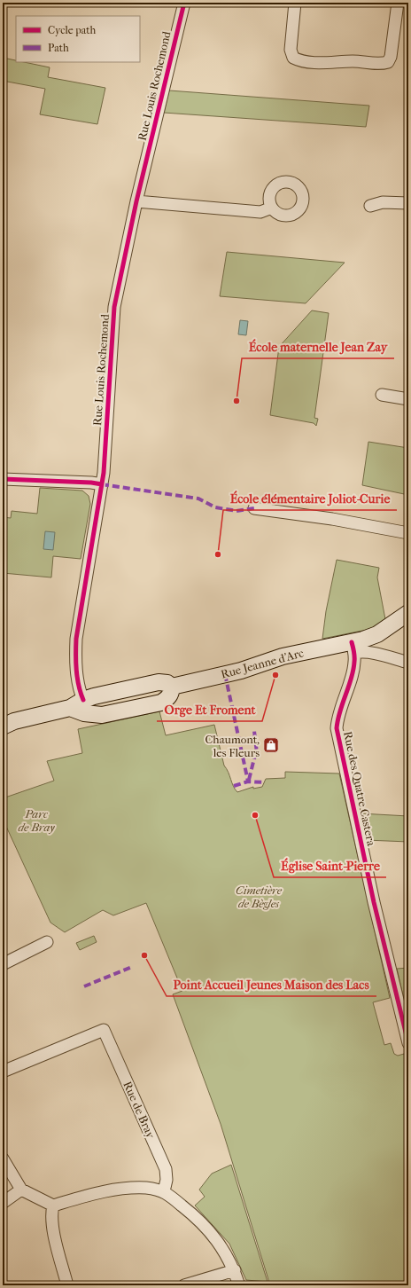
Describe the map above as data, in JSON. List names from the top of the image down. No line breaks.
{"streets":{"street":["Rue Louis Rochemond","Rue Jeanne d'Arc","Rue des Quatre Castera","Rue de Bray"]},"crossings":[["Rue Louis Rochemond","Rue Jeanne d'Arc"],["Rue Jeanne d'Arc","Rue des Quatre Castera"]],"parks":["Parc de Bray","Cimetière de Bègles"],"places":{"other":["École maternelle Jean Zay","École élémentaire Joliot-Curie","Orge Et Froment","Église Saint-Pierre","Point Accueil Jeunes Maison des Lacs"],"shop":["Chaumont, les Fleurs"]},"legend":["Cycle path","Path"]}
